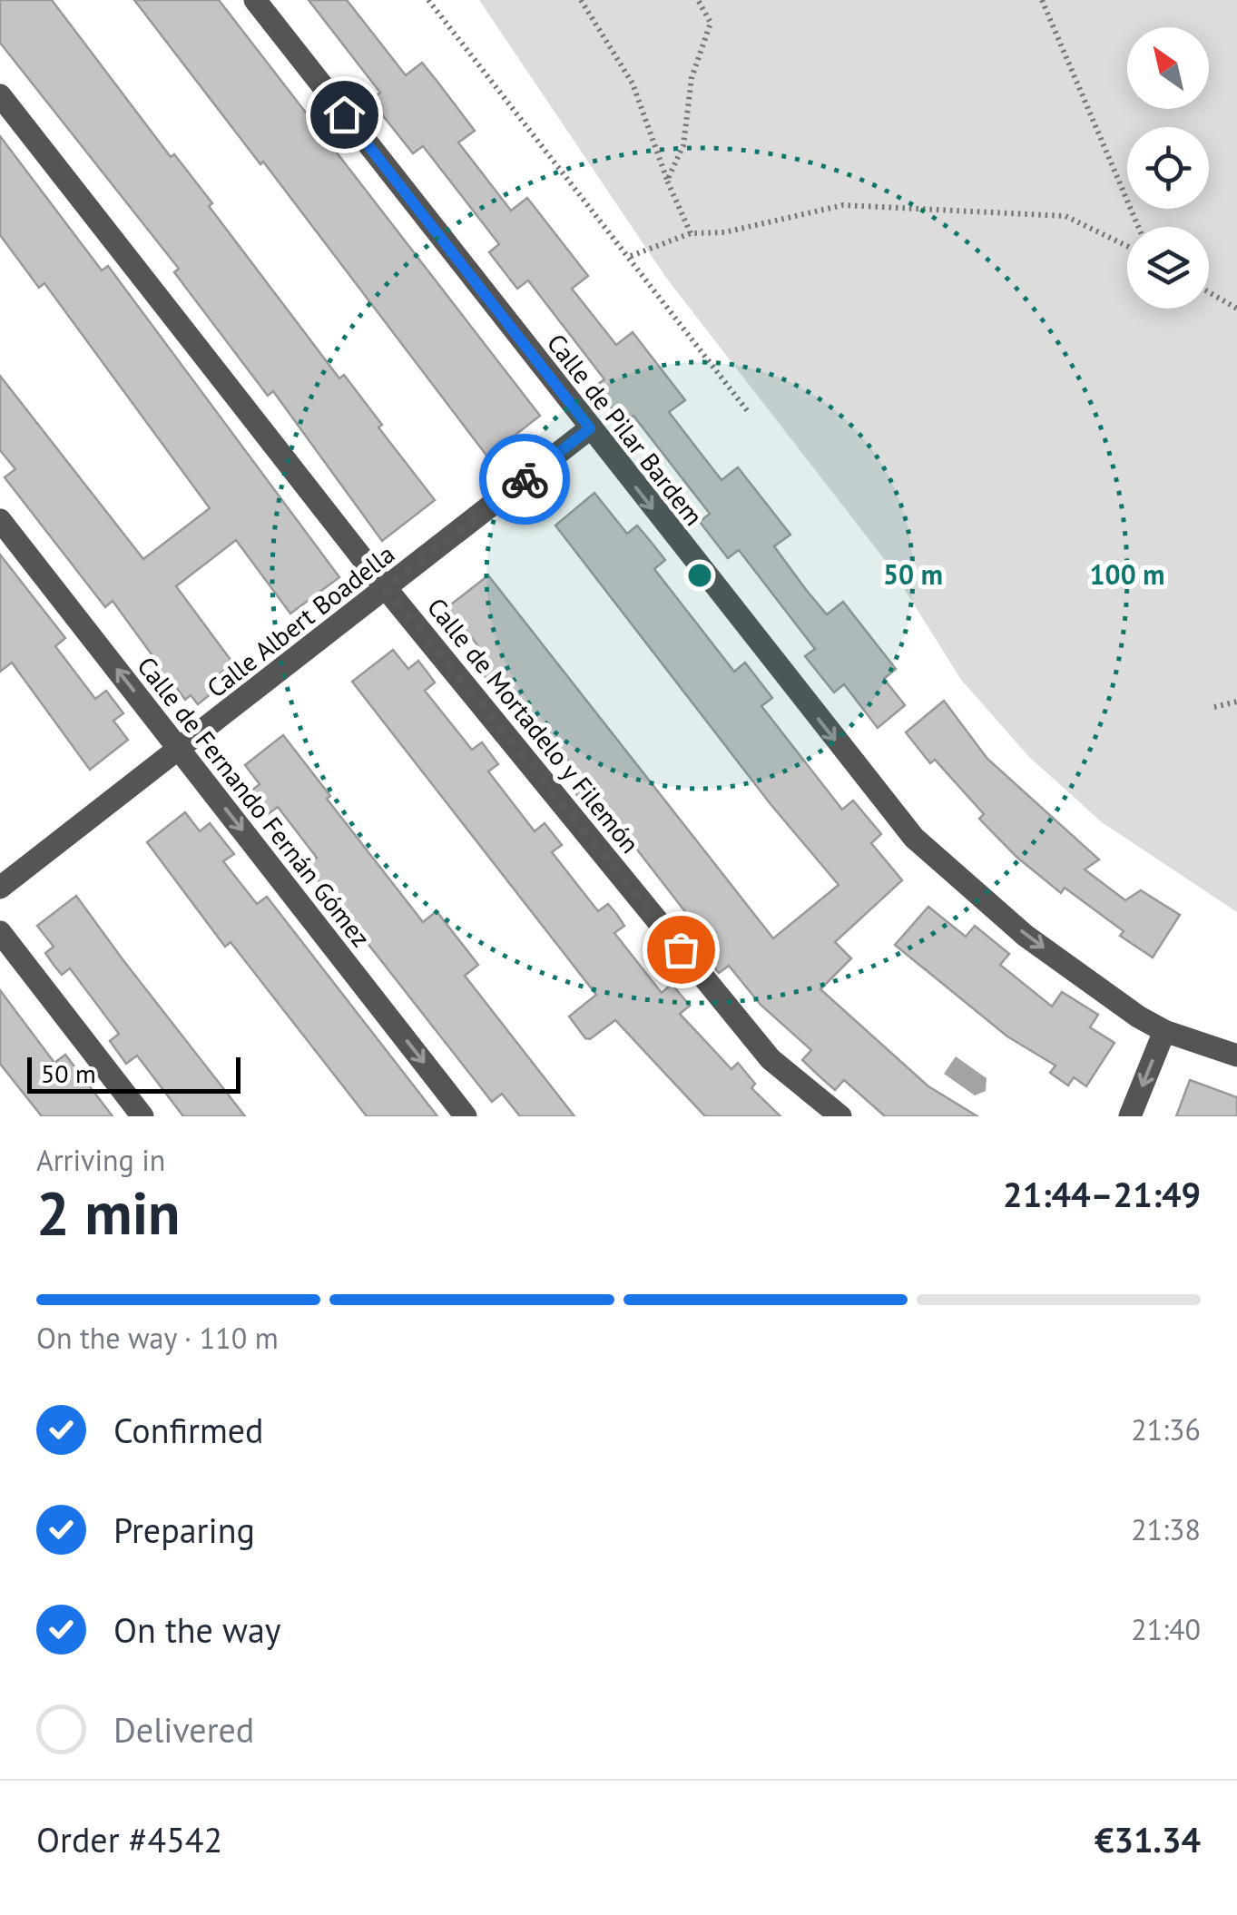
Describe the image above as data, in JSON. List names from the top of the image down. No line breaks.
{"streets":{"street":["Calle de Pilar Bardem","Calle Albert Boadella","Calle de Mortadelo y Filemón","Calle de Fernando Fernán Gómez"]},"crossings":[["Calle de Pilar Bardem","Calle Albert Boadella"],["Calle Albert Boadella","Calle de Mortadelo y Filemón"],["Calle Albert Boadella","Calle de Fernando Fernán Gómez"]],"one_way":["Calle de Pilar Bardem"],"scale_bar":"50 m","north":"top left","page":{"scale":"50 m","heading":["2 min","Arriving in","21:44–21:49"],"panel":["Order #4542","€31.34"],"bar":"On the way · 110 m","list":[["Confirmed","21:36"],["Preparing","21:38"],["On the way","21:40"],"Delivered"]},"rings":["50 m","100 m"]}
